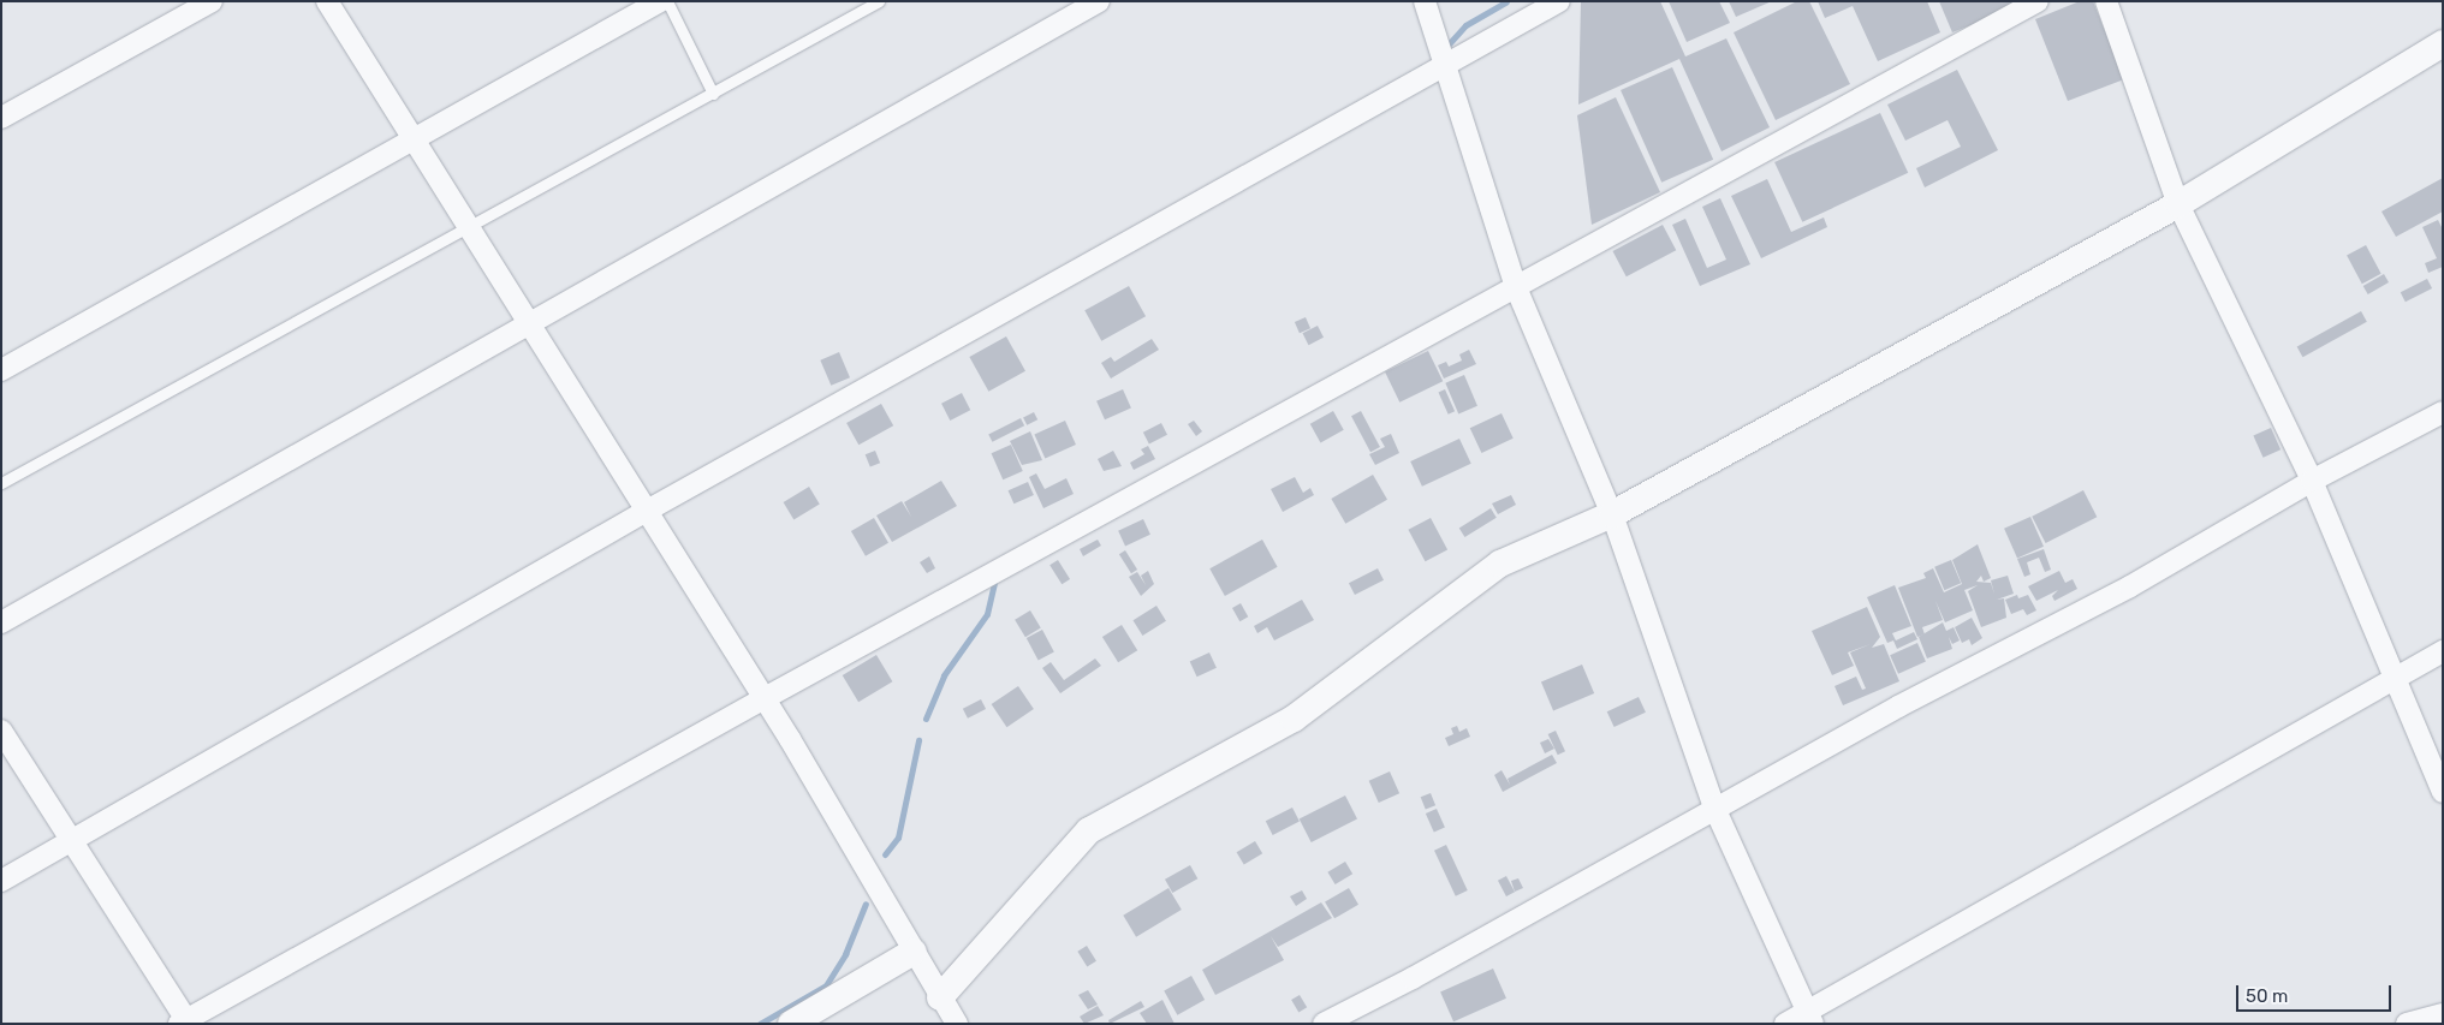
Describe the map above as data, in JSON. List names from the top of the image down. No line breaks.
{"scale_bar":"50 m"}
